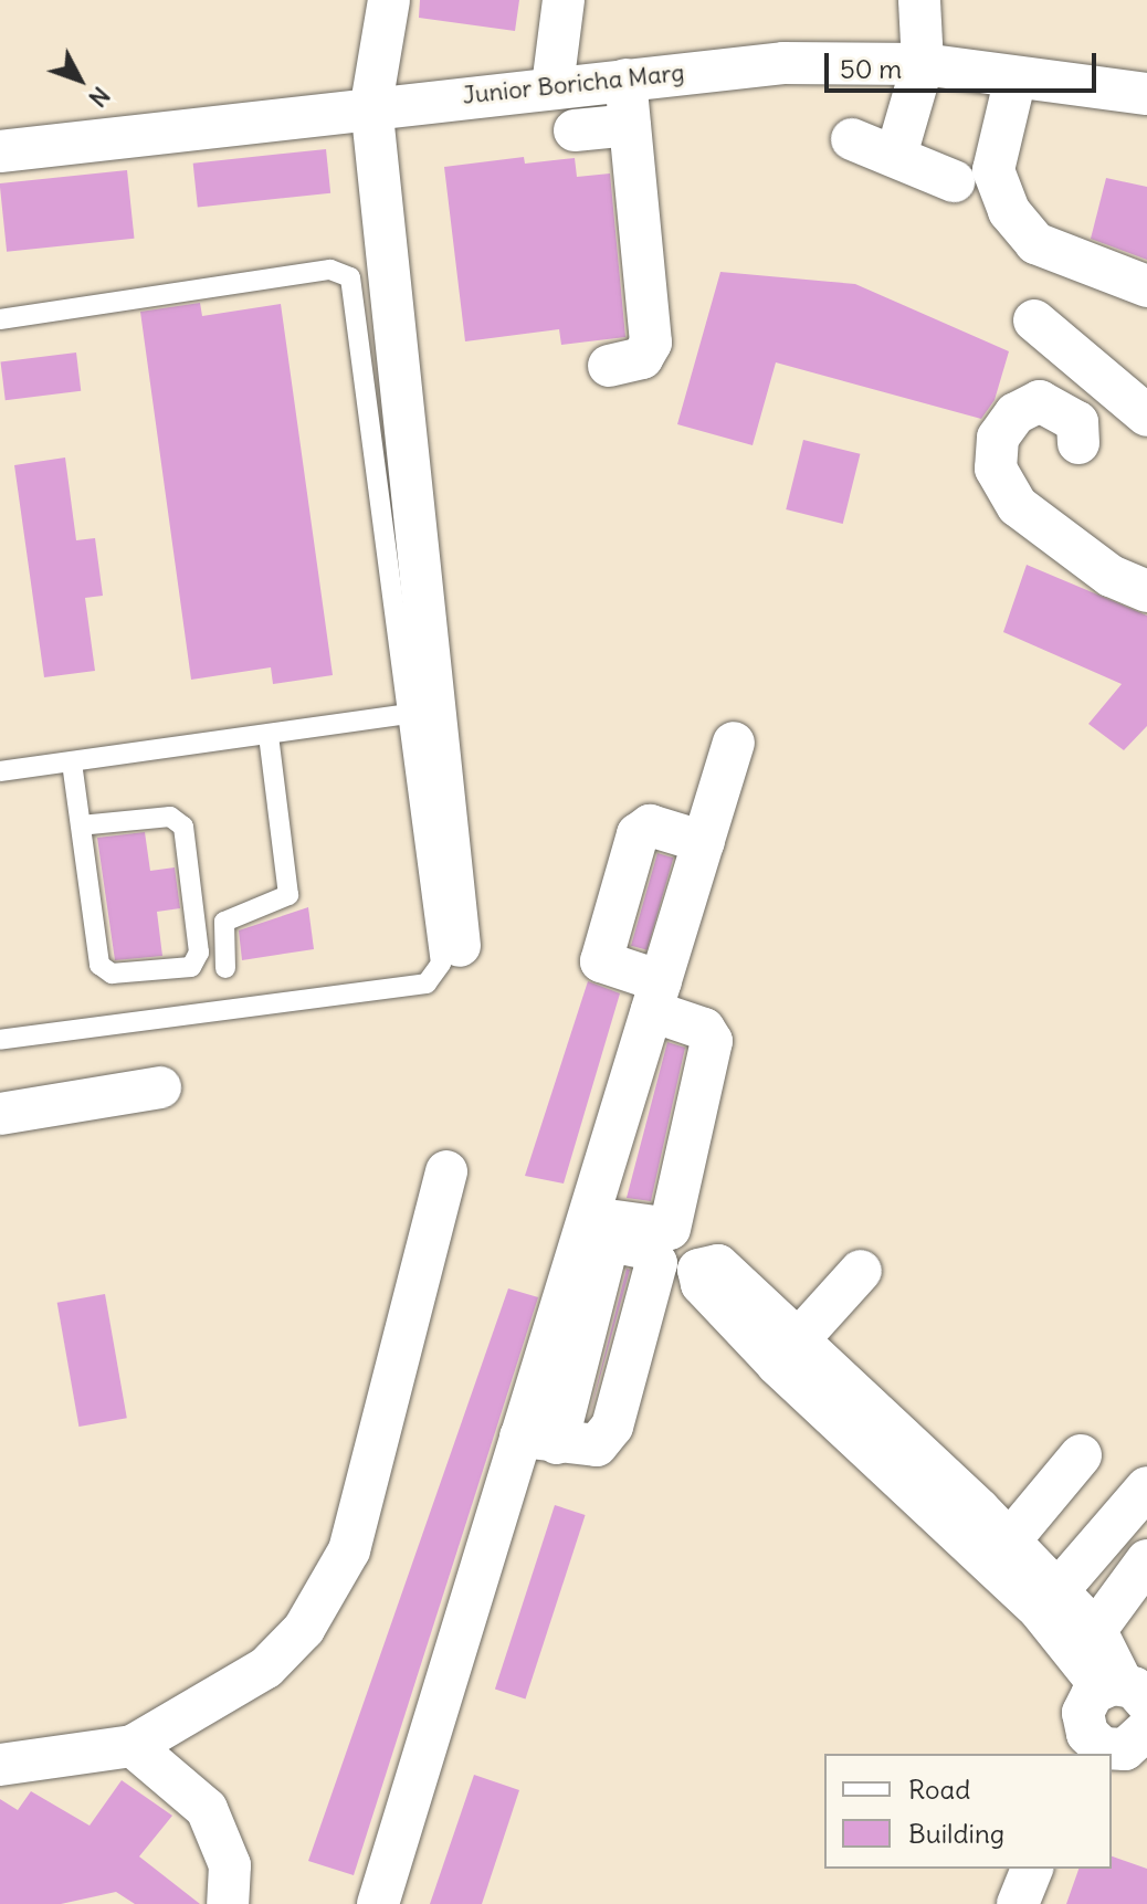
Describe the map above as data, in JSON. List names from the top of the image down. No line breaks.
{"streets":{"street":["Junior Boricha Marg"]},"legend":["Road","Building"],"scale_bar":"50 m","north":"bottom right"}
